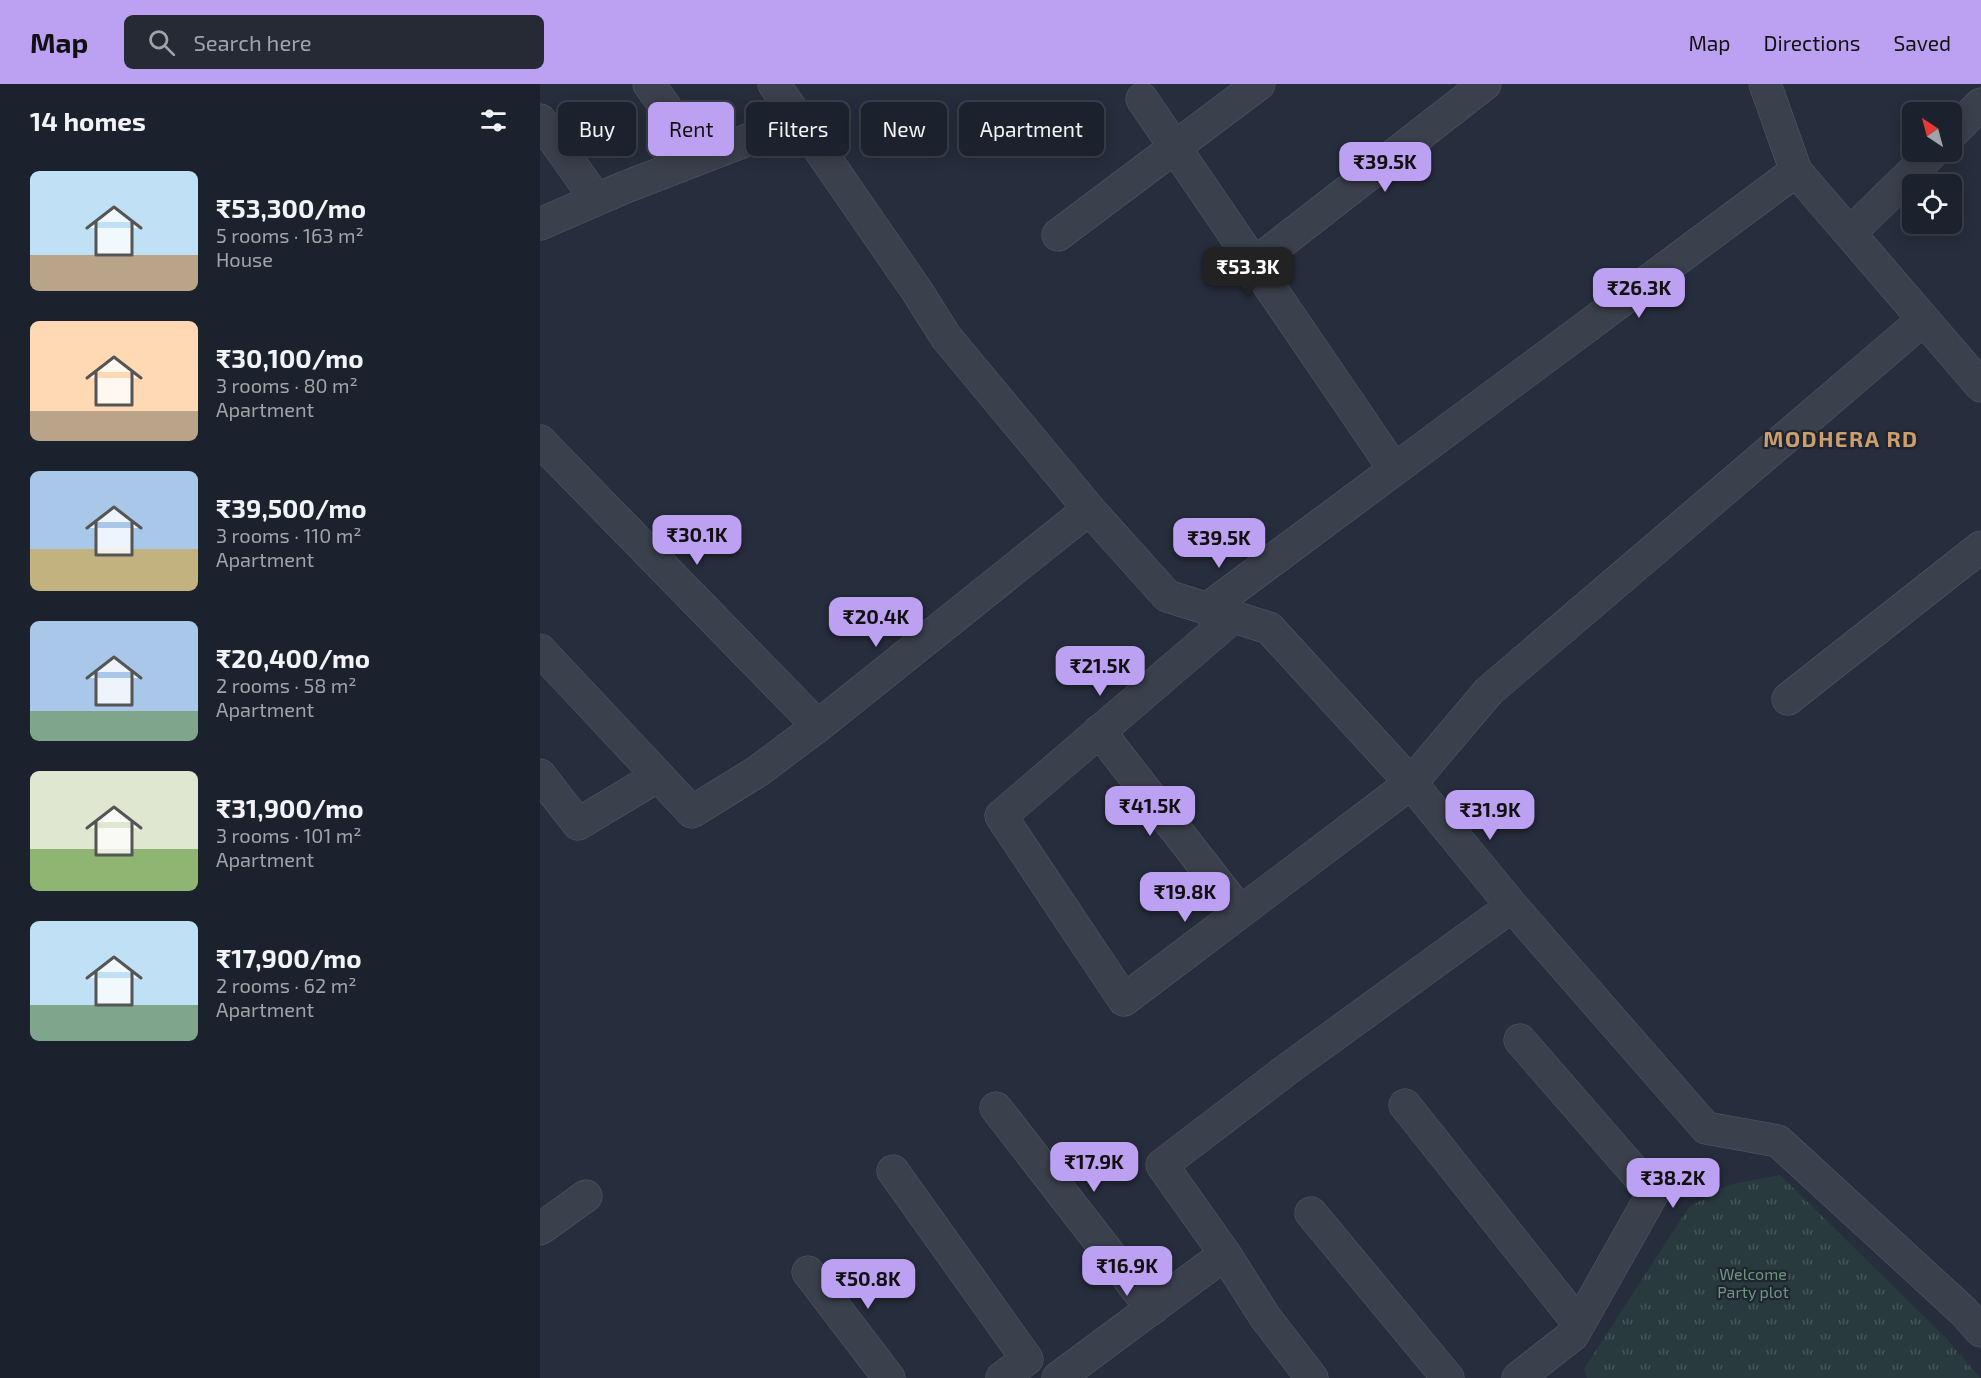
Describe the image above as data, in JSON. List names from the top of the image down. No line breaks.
{"districts":["MODHERA RD"],"parks":["Welcome Party plot"],"north":"top left","page":{"header":"Map","search":"Search here","nav":["Map","Directions","Saved"],"heading":"14 homes","chip":["Buy","Rent","Filters","New","Apartment"],"price":["₹39.5K","₹53.3K","₹26.3K","₹30.1K","₹39.5K","₹20.4K","₹21.5K","₹41.5K","₹31.9K","₹19.8K","₹17.9K","₹38.2K","₹16.9K","₹50.8K"],"list":[{"name":"₹53,300/mo","note":"5 rooms · 163 m² · House"},{"name":"₹30,100/mo","note":"3 rooms · 80 m² · Apartment"},{"name":"₹39,500/mo","note":"3 rooms · 110 m² · Apartment"},{"name":"₹20,400/mo","note":"2 rooms · 58 m² · Apartment"},{"name":"₹31,900/mo","note":"3 rooms · 101 m² · Apartment"},{"name":"₹17,900/mo","note":"2 rooms · 62 m² · Apartment"}]}}
